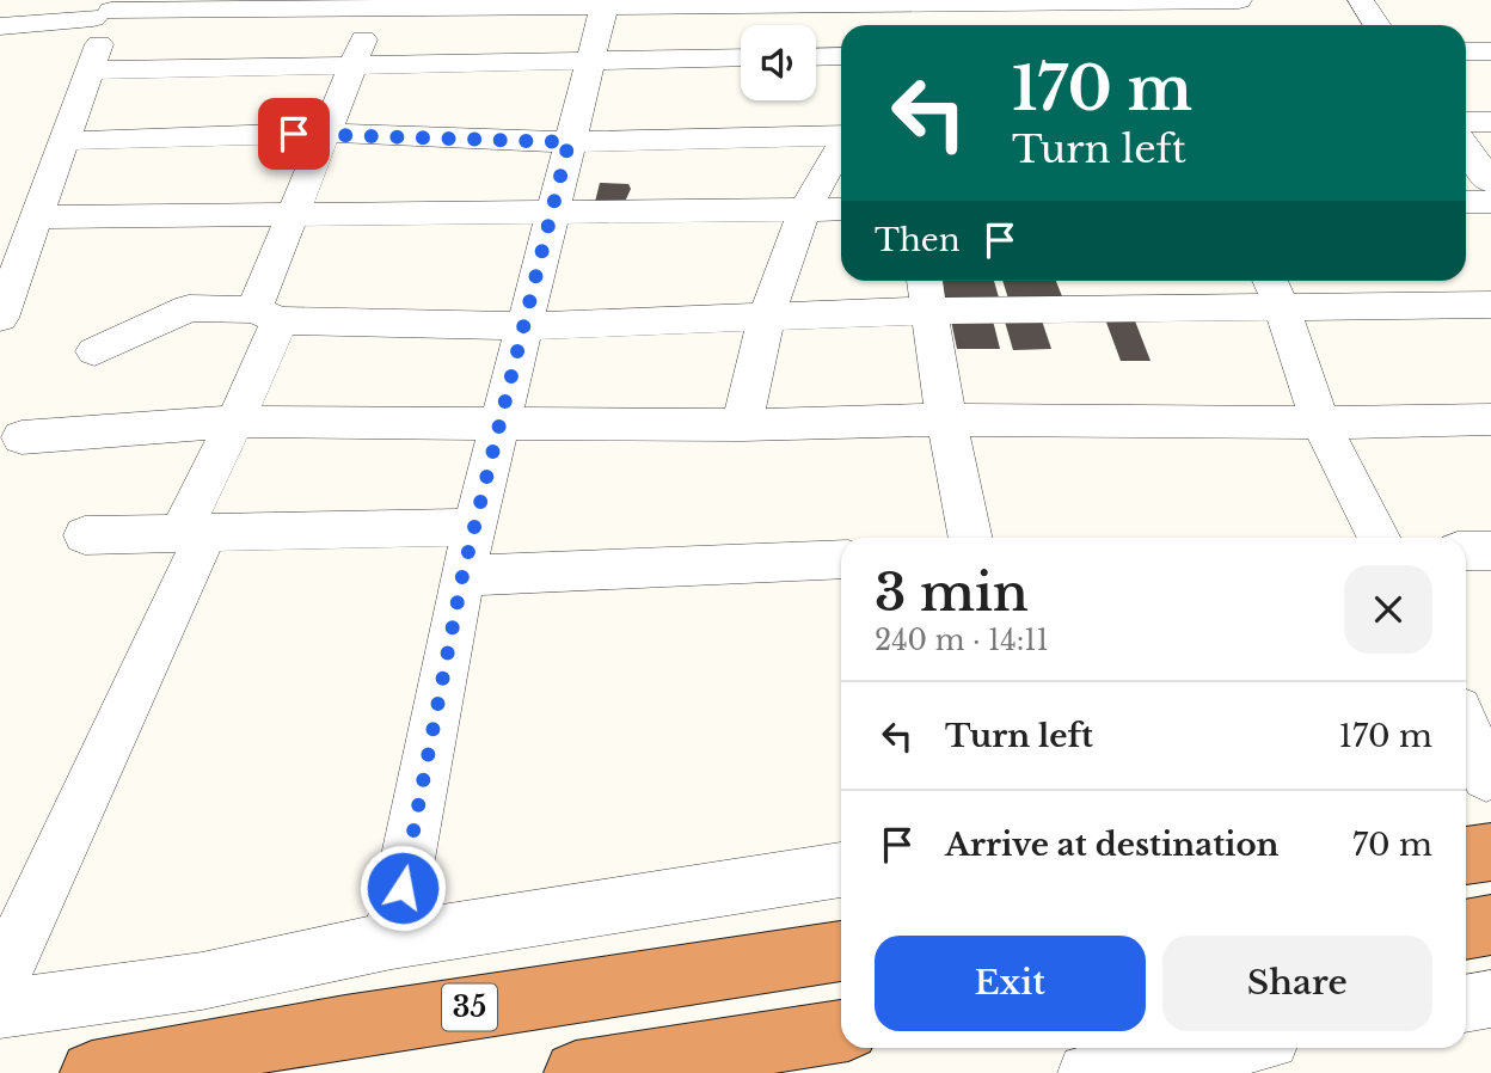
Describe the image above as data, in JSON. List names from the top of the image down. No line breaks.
{"streets":{"highway":["35"]},"page":{"turn":["170 m","Turn left"],"then":"Then","heading":["3 min","240 m · 14:11"],"list":[{"name":"Turn left","value":"170 m"},{"name":"Arrive at destination","value":"70 m"}],"buttons":["Exit","Share"]}}
